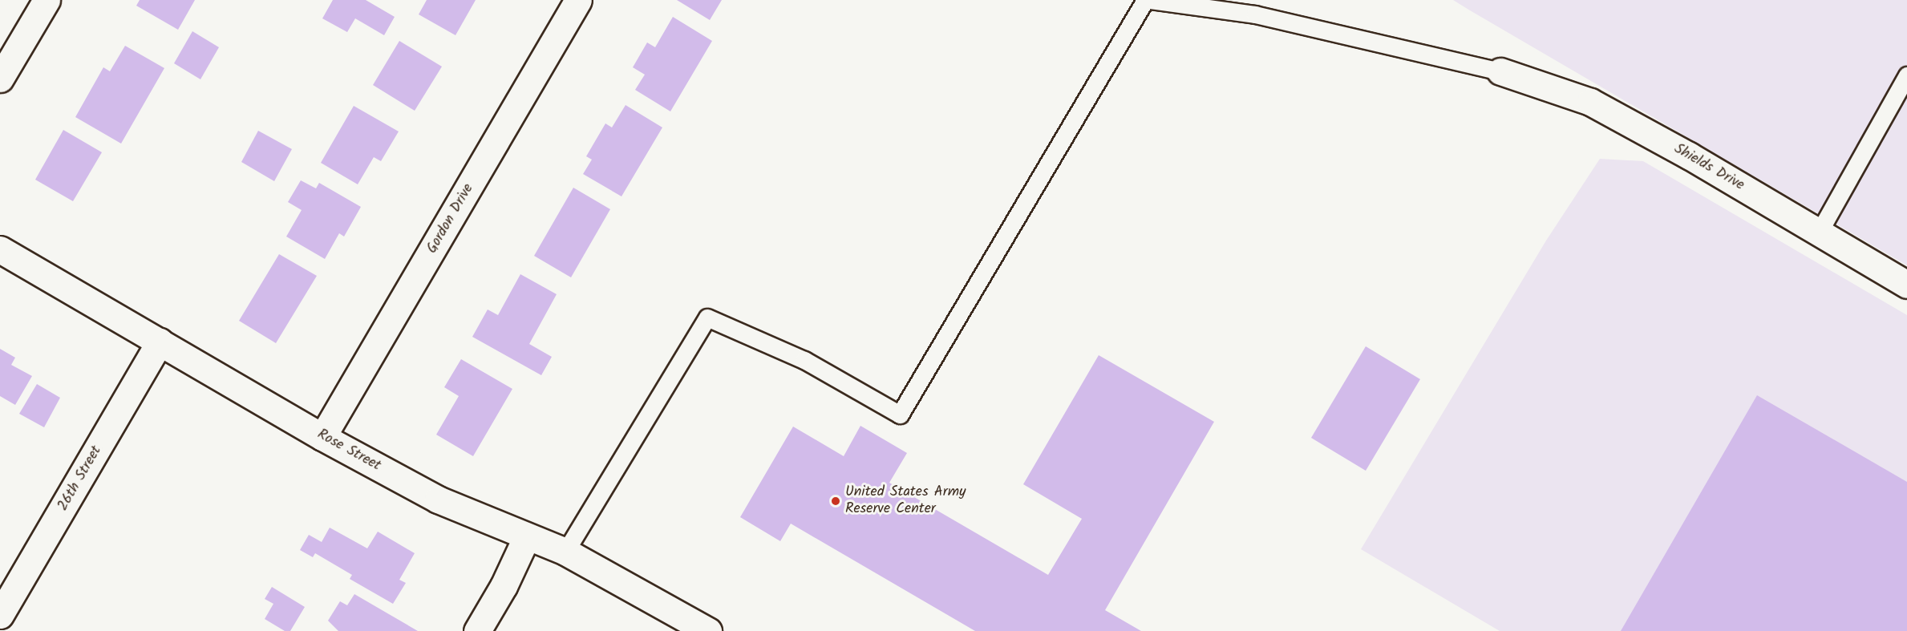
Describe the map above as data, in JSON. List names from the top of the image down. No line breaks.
{"streets":{"street":["Shields Drive","Gordon Drive","Rose Street","26th Street"]},"crossings":[["Gordon Drive","Rose Street"],["Rose Street","26th Street"]],"places":["United States Army Reserve Center"]}
